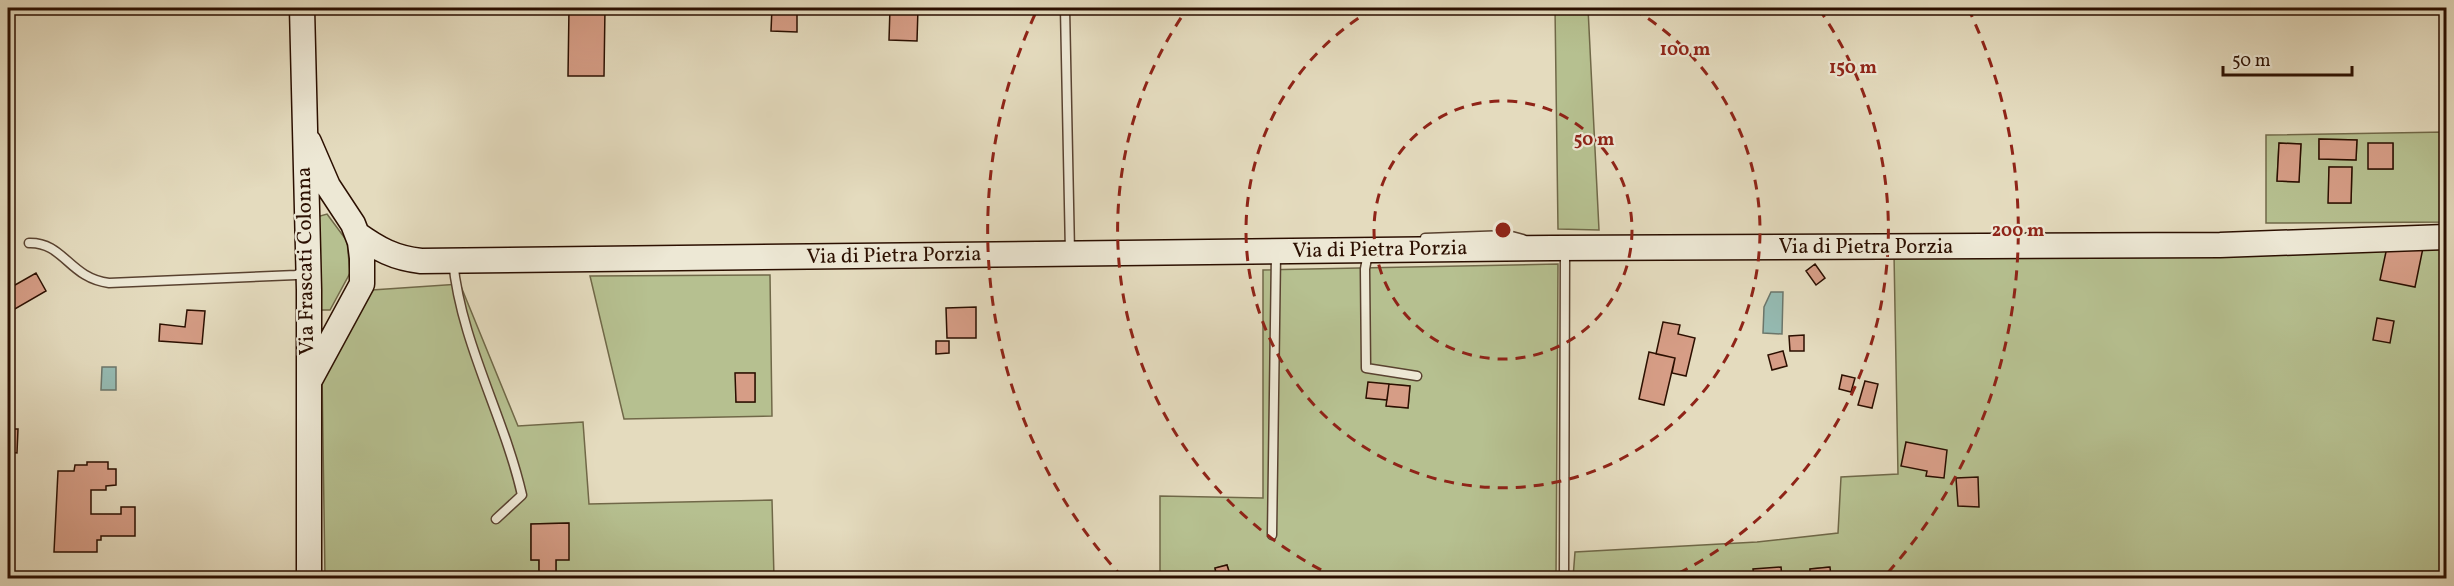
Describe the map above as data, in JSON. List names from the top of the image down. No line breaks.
{"streets":{"street":["Via di Pietra Porzia","Via Frascati Colonna"]},"scale_bar":"50 m","rings":["100 m","150 m","50 m","200 m"]}
